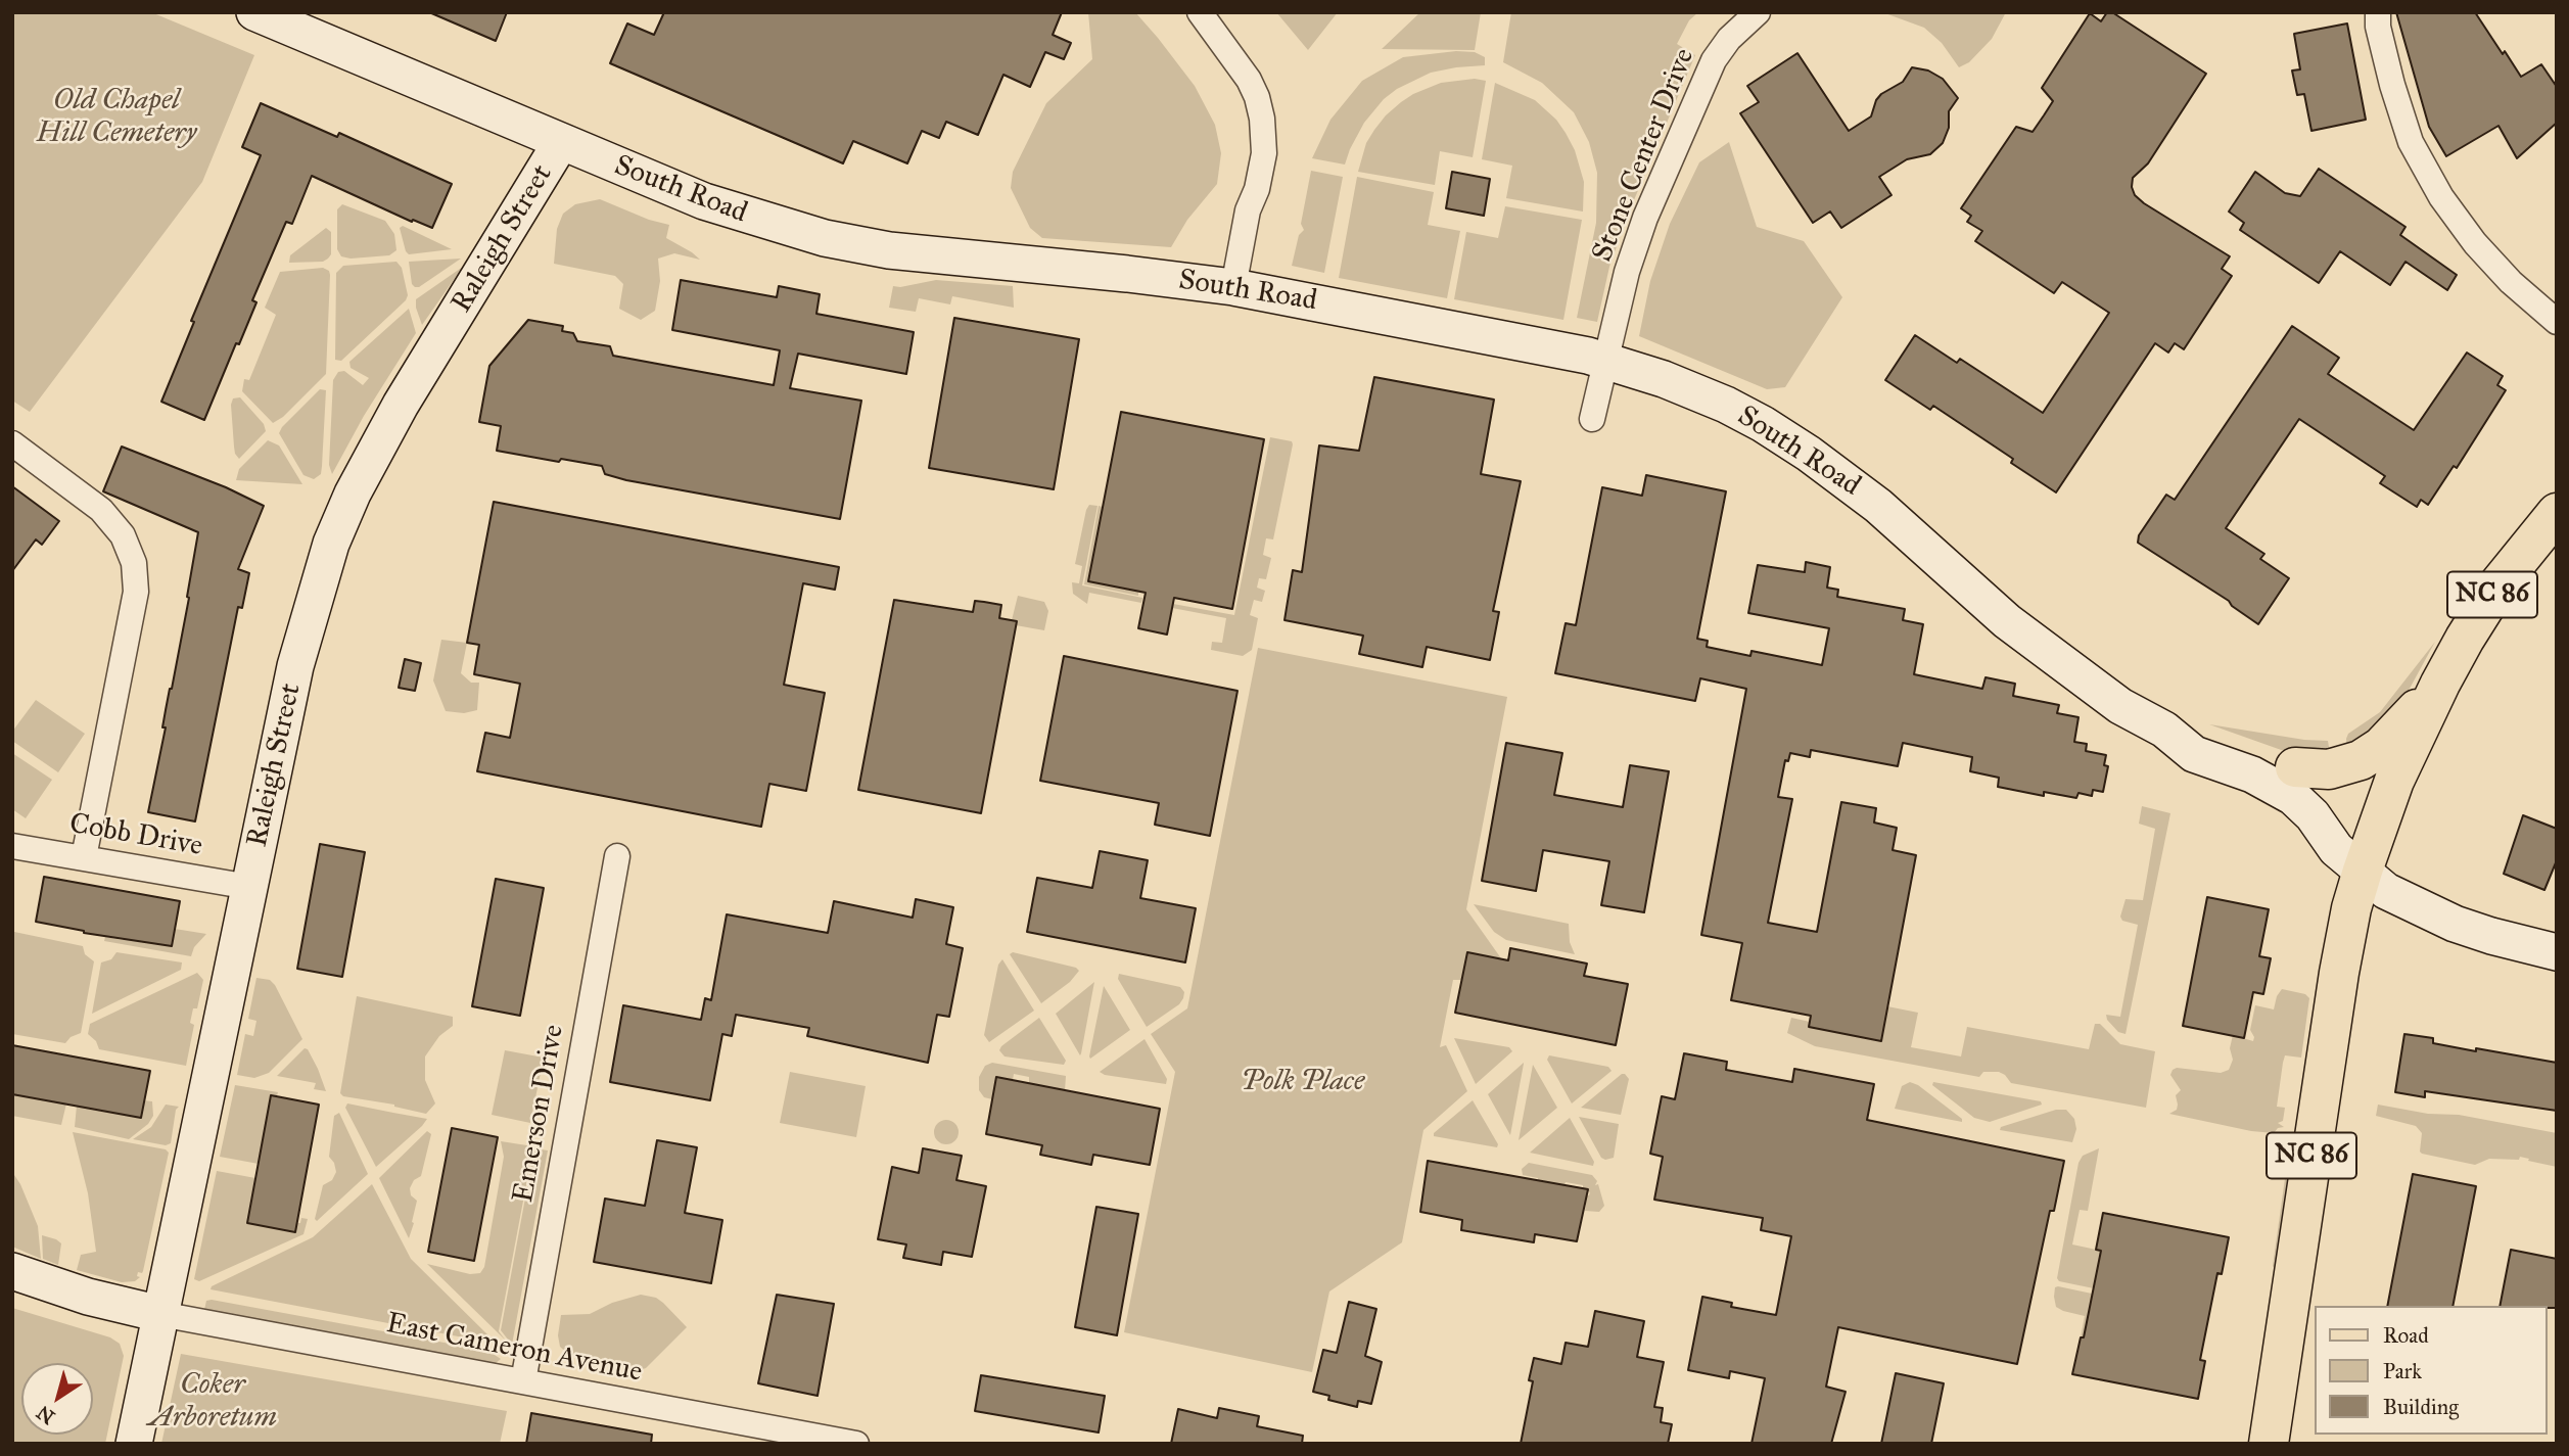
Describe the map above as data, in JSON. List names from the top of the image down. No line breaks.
{"streets":{"main road":["South Road","Raleigh Street","NC 86"],"street":["Stone Center Drive","Cobb Drive","Emerson Drive","East Cameron Avenue"]},"crossings":[["Stone Center Drive","South Road"],["South Road","Raleigh Street"],["South Road","NC 86"],["Raleigh Street","Cobb Drive"],["Raleigh Street","East Cameron Avenue"],["Emerson Drive","East Cameron Avenue"]],"parks":["Old Chapel Hill Cemetery","Polk Place","Coker Arboretum"],"legend":["Road","Park","Building"],"north":"bottom left"}
